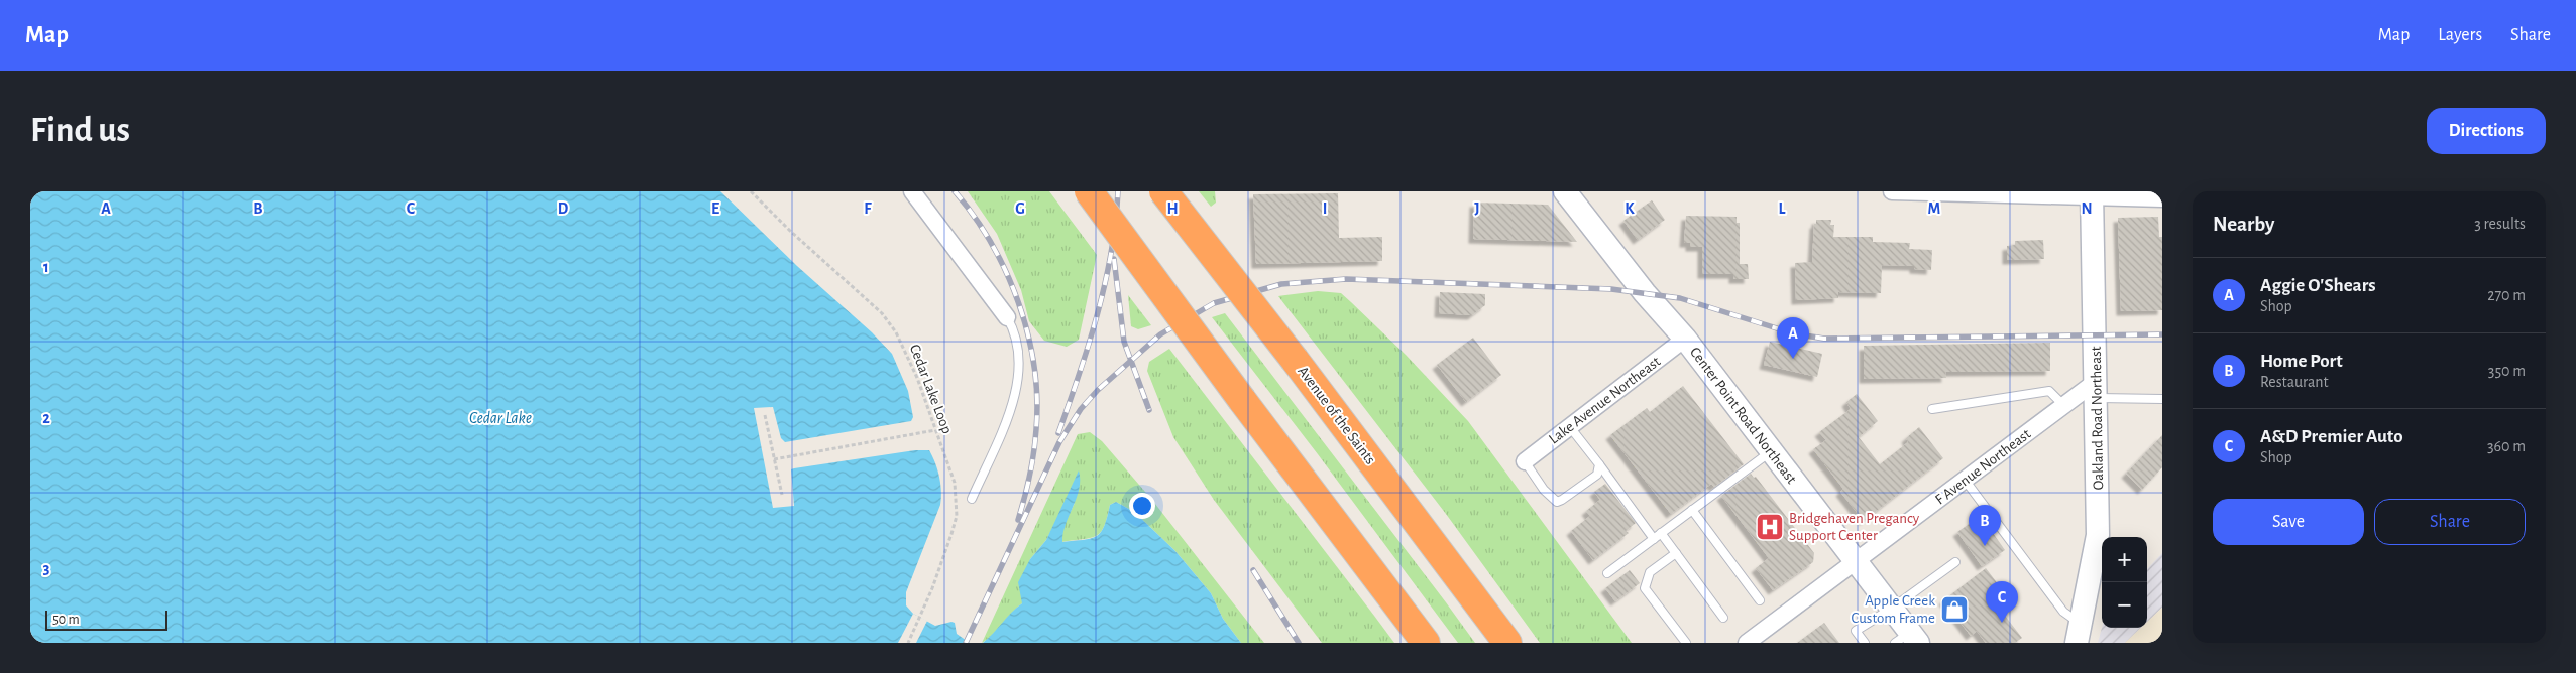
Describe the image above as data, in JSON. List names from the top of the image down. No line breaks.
{"streets":{"highway":["Avenue of the Saints"],"main road":["Center Point Road Northeast","Oakland Road Northeast"],"street":["Lake Avenue Northeast","F Avenue Northeast"],"path":["Cedar Lake Loop"]},"crossings":[["Lake Avenue Northeast","Center Point Road Northeast"],["Center Point Road Northeast","F Avenue Northeast"],["Oakland Road Northeast","F Avenue Northeast"]],"water":["Cedar Lake"],"places":{"hospital":["Bridgehaven Pregancy Support Center"],"shop":["Apple Creek Custom Frame"]},"scale_bar":"50 m","page":{"header":"Map","nav":["Map","Layers","Share"],"buttons":["Directions",["Save","Share"]],"title":"Find us","heading":["Nearby","3 results"],"list":[{"mark":"A","name":"Aggie O'Shears","note":"Shop","value":"270 m"},{"mark":"B","name":"Home Port","note":"Restaurant","value":"350 m"},{"mark":"C","name":"A&D Premier Auto","note":"Shop","value":"360 m"}],"pins":["A","B","C"],"map_buttons":["+","−"],"scale":"50 m"},"grid":{"columns":["A","B","C","D","E","F","G","H","I","J","K","L","M","N"],"rows":["1","2","3"]}}
